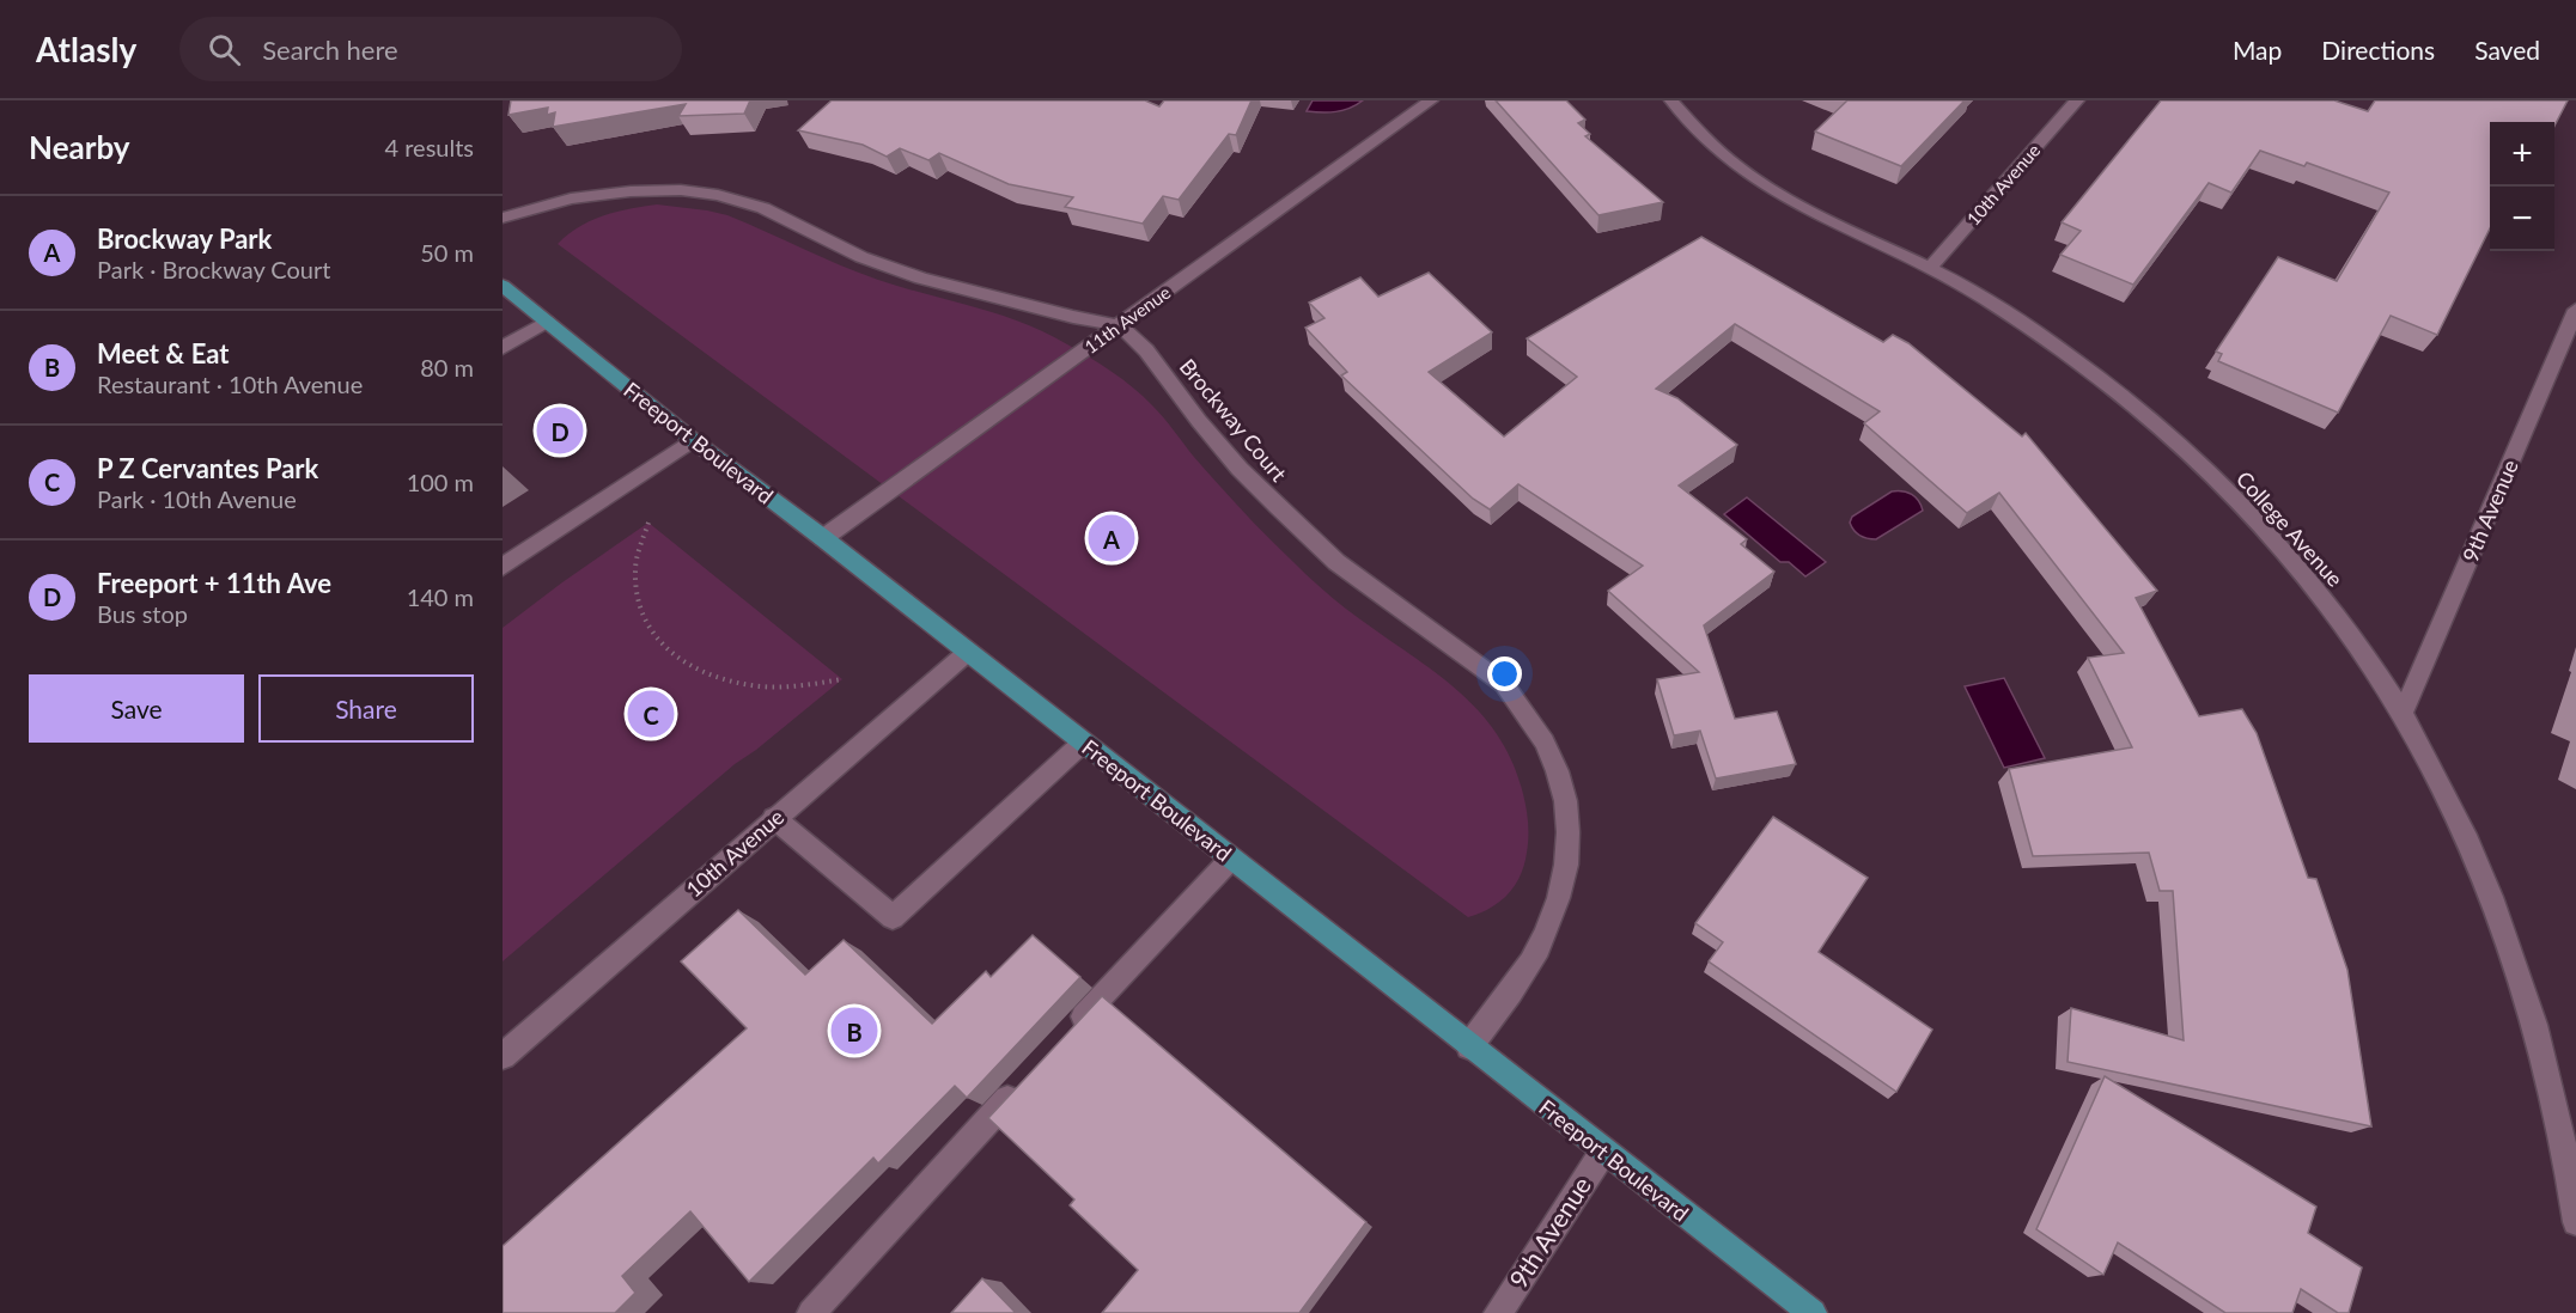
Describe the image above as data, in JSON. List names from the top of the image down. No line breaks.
{"streets":{"main road":["Freeport Boulevard"],"street":["10th Avenue","11th Avenue","Brockway Court","9th Avenue","College Avenue"]},"crossings":[["10th Avenue","Freeport Boulevard"],["10th Avenue","College Avenue"],["11th Avenue","Brockway Court"],["11th Avenue","Freeport Boulevard"],["Brockway Court","Freeport Boulevard"],["Freeport Boulevard","9th Avenue"],["9th Avenue","College Avenue"]],"page":{"header":"Atlasly","search":"Search here","nav":["Map","Directions","Saved"],"heading":["Nearby","4 results"],"map_buttons":["+","−"],"list":[{"mark":"A","name":"Brockway Park","note":"Park · Brockway Court","value":"50 m"},{"mark":"B","name":"Meet & Eat","note":"Restaurant · 10th Avenue","value":"80 m"},{"mark":"C","name":"P Z Cervantes Park","note":"Park · 10th Avenue","value":"100 m"},{"mark":"D","name":"Freeport + 11th Ave","note":"Bus stop","value":"140 m"}],"pins":["D","A","C","B"],"buttons":["Save","Share"]}}
